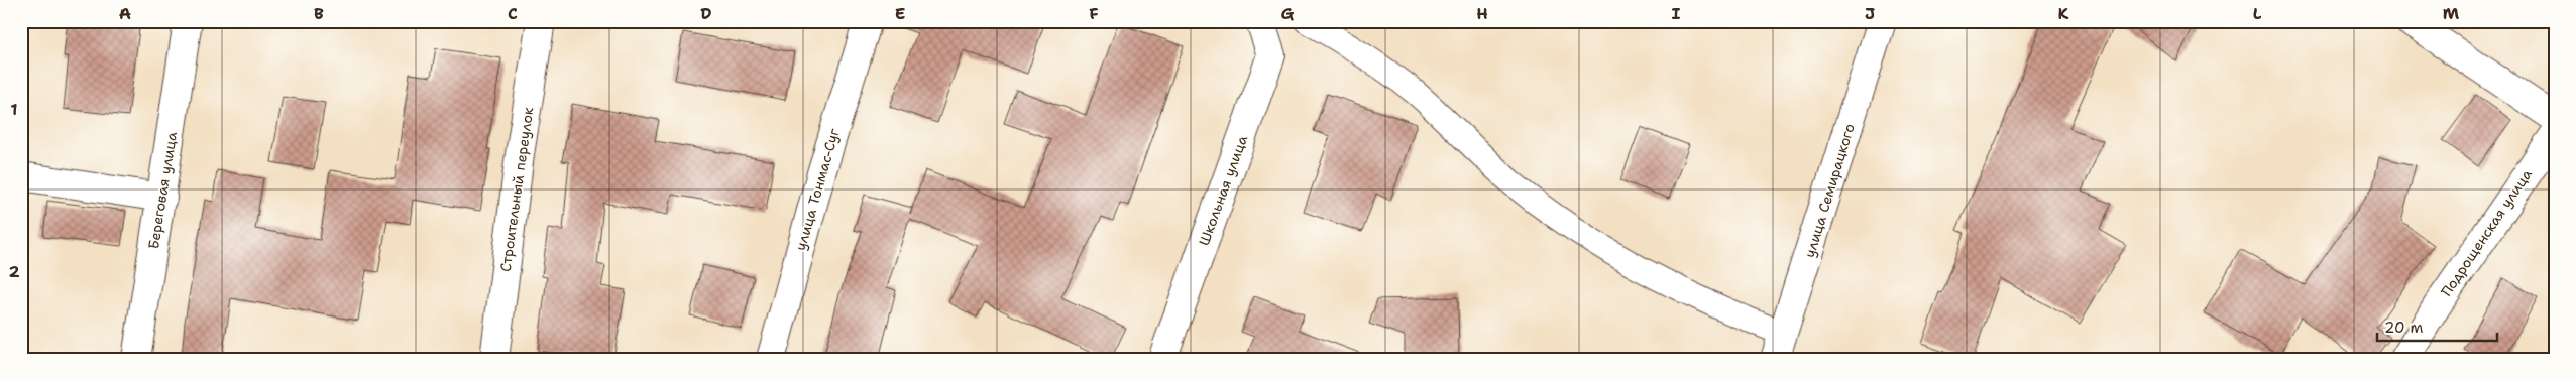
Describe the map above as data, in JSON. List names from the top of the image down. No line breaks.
{"streets":{"street":["Строительный переулок","улица Тонмас-Суг","Береговая улица","Школьная улица","улица Семирацкого","Подрощенская улица"]},"scale_bar":"20 m","grid":{"columns":["A","B","C","D","E","F","G","H","I","J","K","L","M"],"rows":["1","2"]}}
